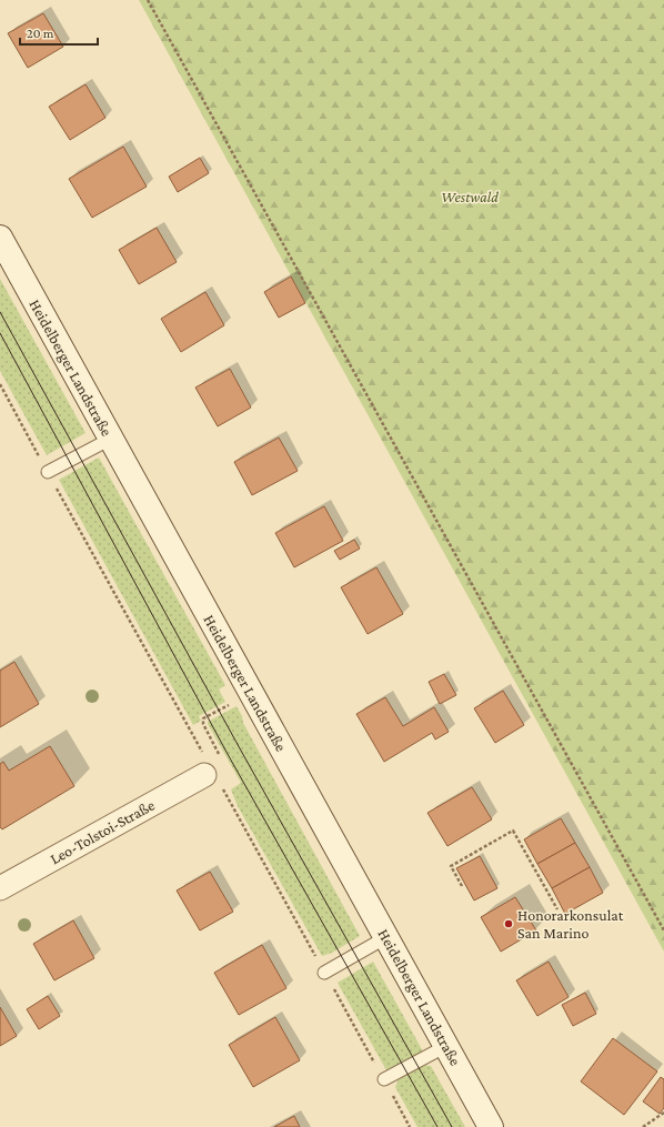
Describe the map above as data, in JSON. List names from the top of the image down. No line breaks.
{"streets":{"street":["Heidelberger Landstraße","Leo-Tolstoi-Straße"]},"parks":["Westwald"],"places":["Honorarkonsulat San Marino"],"scale_bar":"20 m"}
